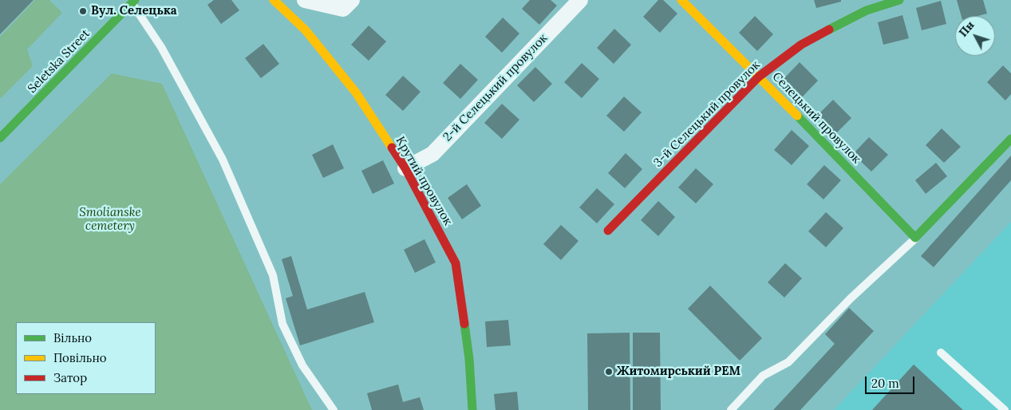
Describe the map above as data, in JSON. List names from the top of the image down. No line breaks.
{"streets":{"street":["Seletska Street","2-й Селецький провулок","3-й Селецький провулок","Селецький провулок","Крутий провулок"]},"crossings":[["2-й Селецький провулок","Крутий провулок"],["3-й Селецький провулок","Селецький провулок"]],"parks":["Smolianske cemetery"],"places":["Вул. Селецька","Житомирський РЕМ"],"legend":["Вільно","Повільно","Затор"],"scale_bar":"20 m","north":"top left"}
